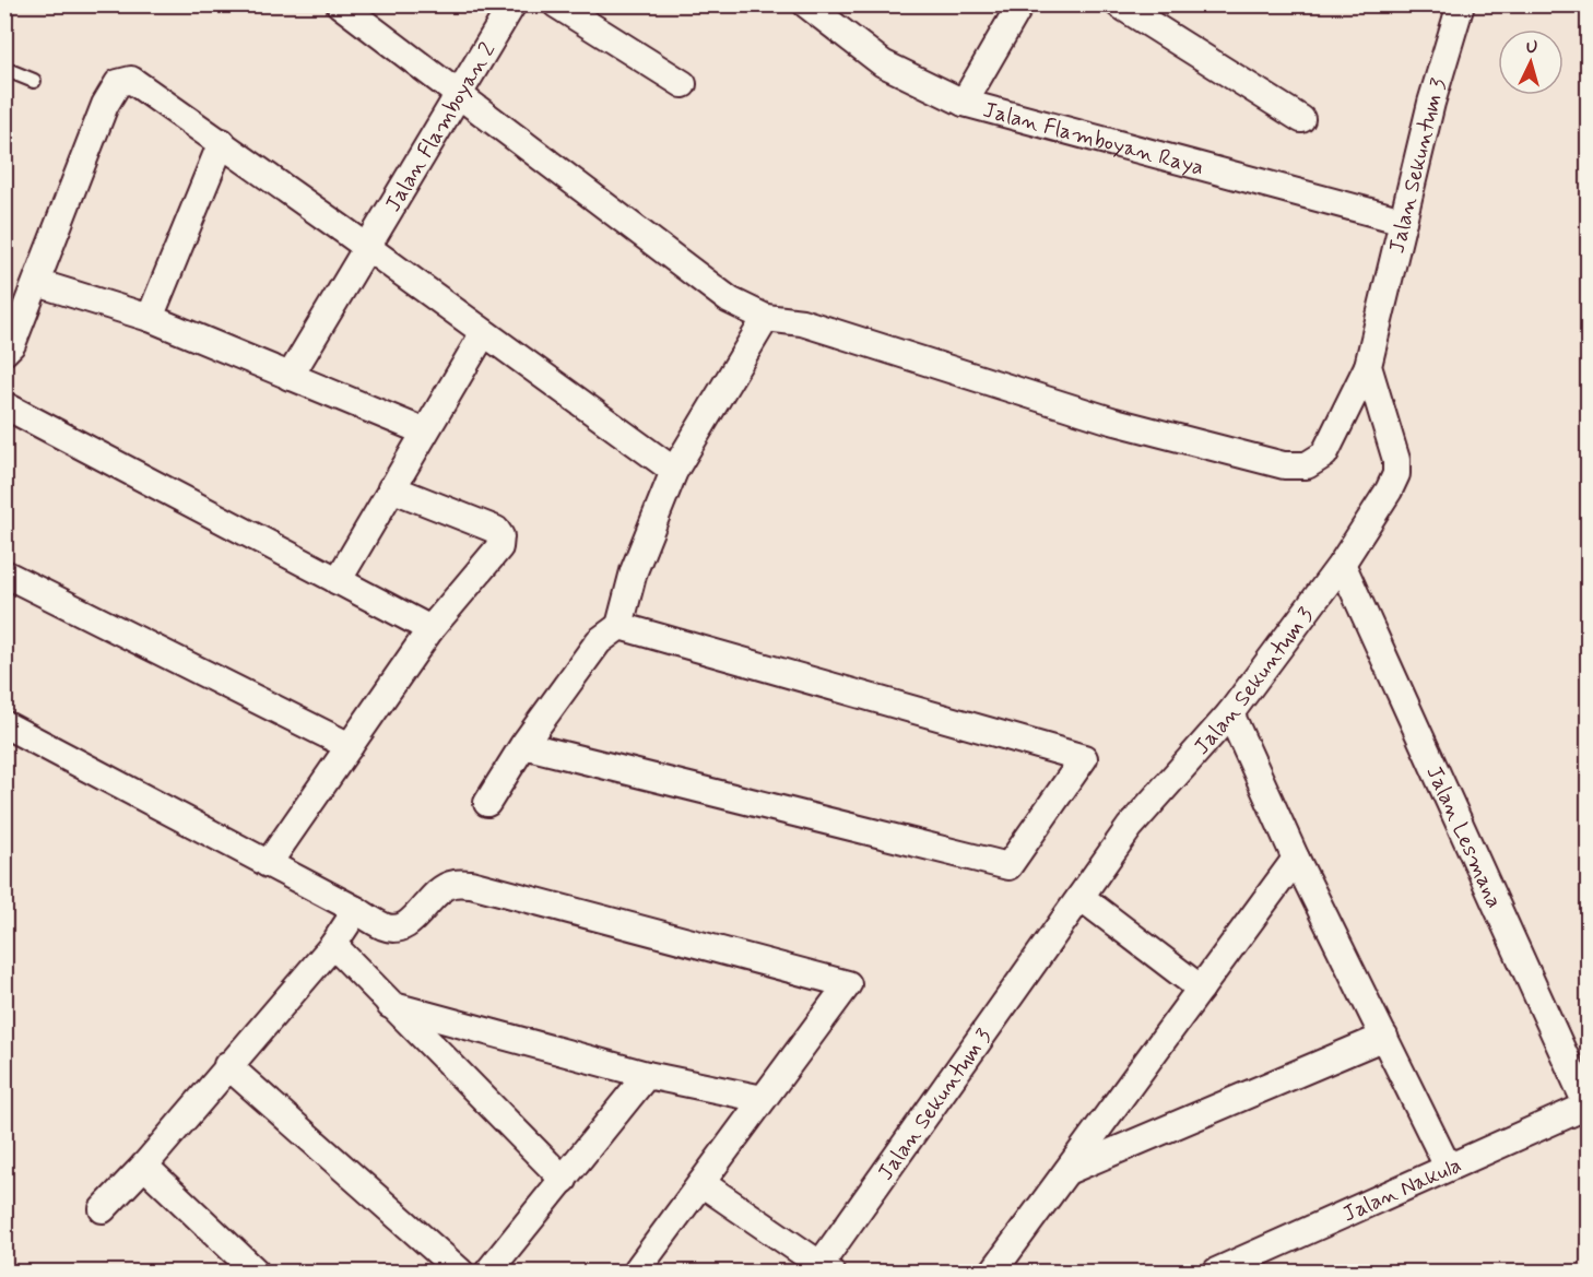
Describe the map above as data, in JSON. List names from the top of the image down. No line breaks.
{"streets":{"street":["Jalan Flamboyan 2","Jalan Flamboyan Raya","Jalan Sekuntum 3","Jalan Lesmana","Jalan Nakula"]},"crossings":[["Jalan Flamboyan Raya","Jalan Sekuntum 3"],["Jalan Sekuntum 3","Jalan Lesmana"],["Jalan Lesmana","Jalan Nakula"]],"north":"top"}
